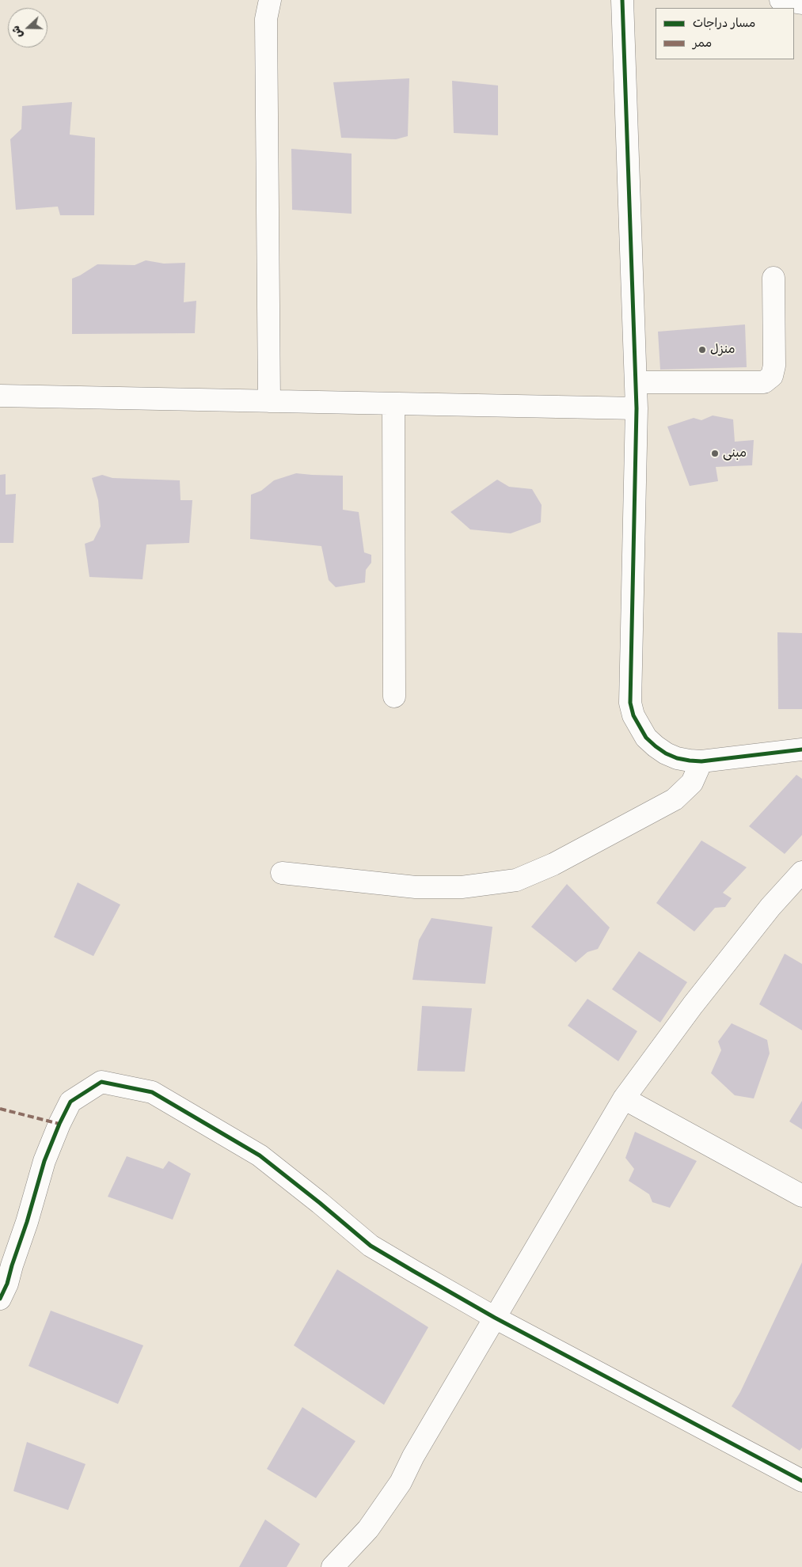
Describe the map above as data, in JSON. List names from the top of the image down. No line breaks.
{"places":["منزل","مبنى"],"legend":["مسار دراجات","ممر"],"north":"left"}
